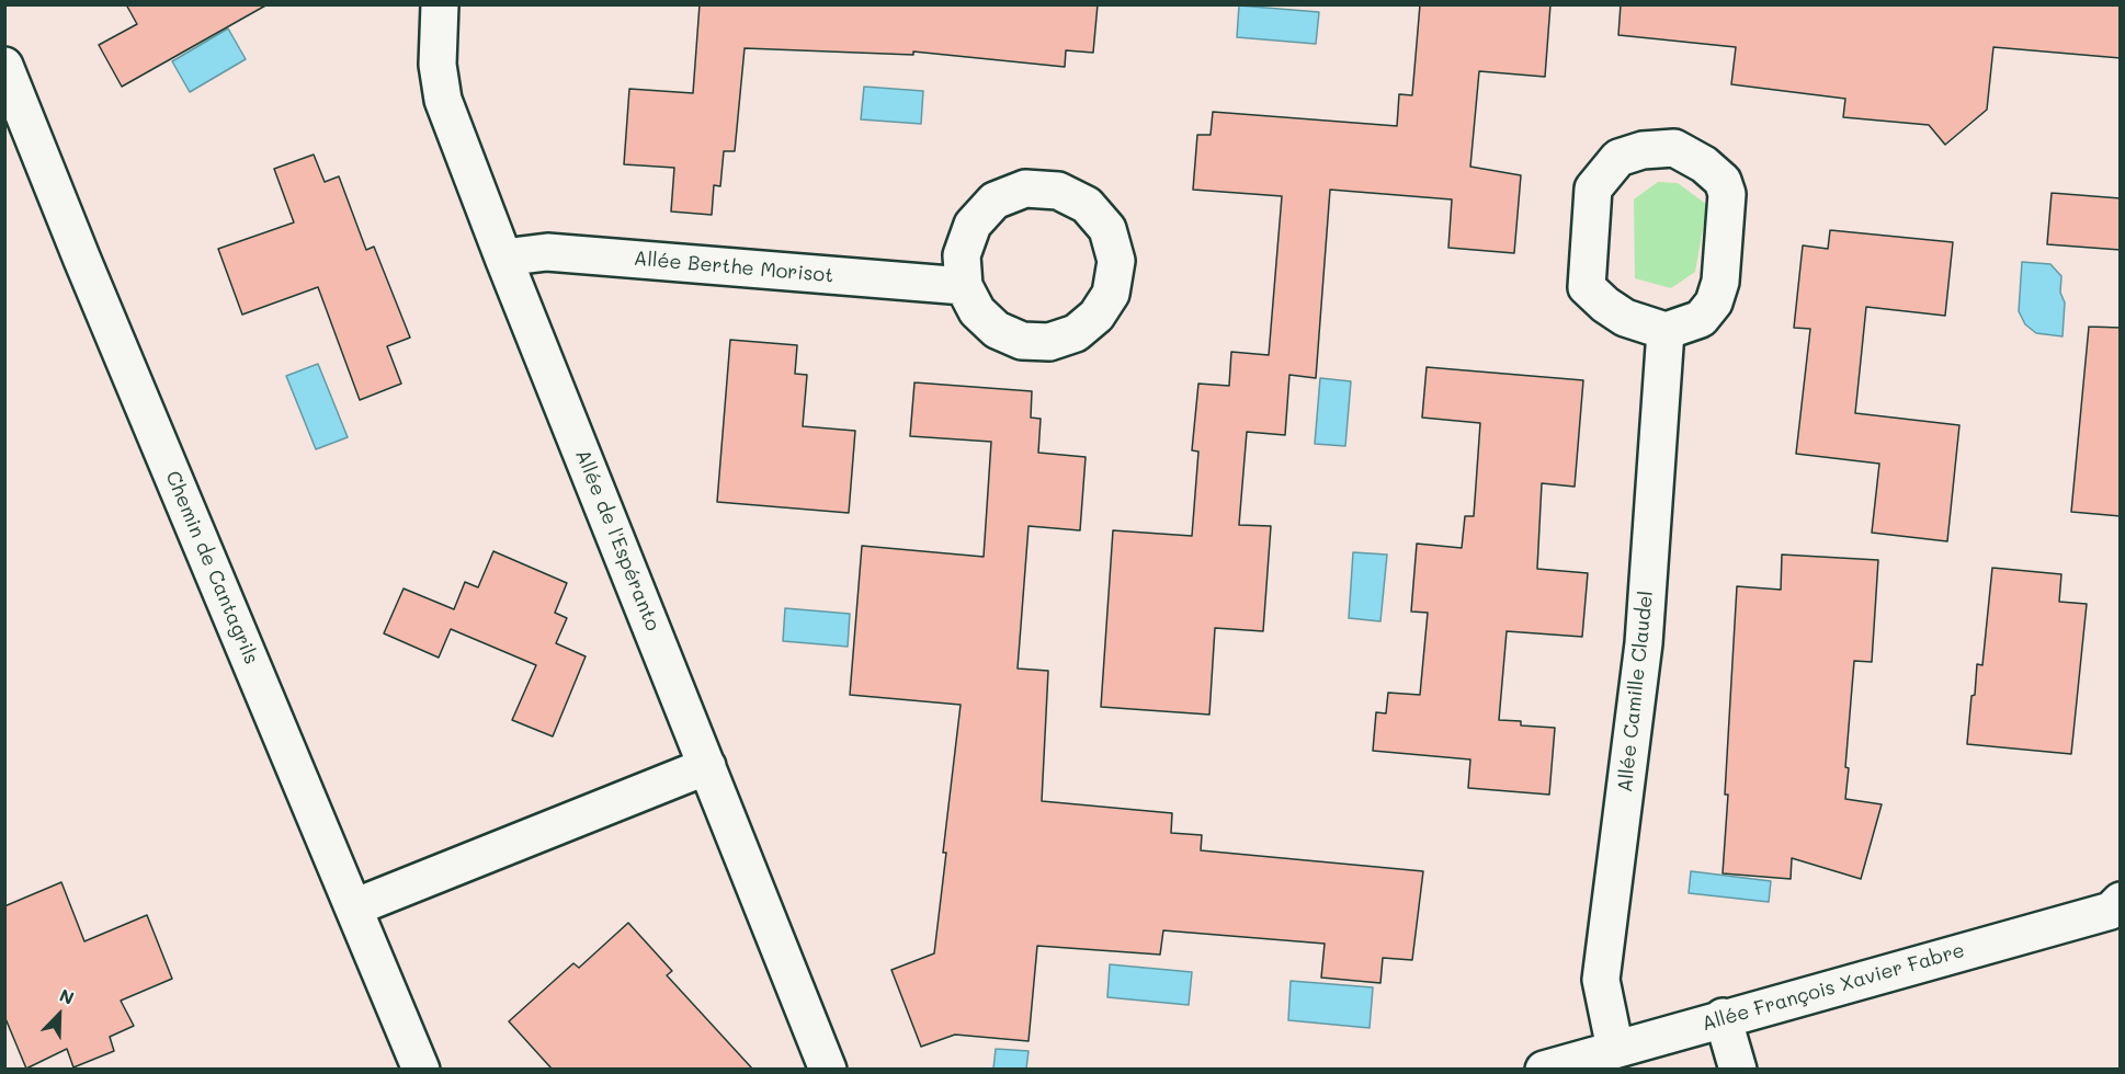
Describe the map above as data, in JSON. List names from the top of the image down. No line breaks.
{"streets":{"street":["Allée Berthe Morisot","Allée de l'Espéranto","Chemin de Cantagrils","Allée Camille Claudel","Allée François Xavier Fabre"]},"crossings":[["Allée Berthe Morisot","Allée de l'Espéranto"],["Allée Camille Claudel","Allée François Xavier Fabre"]],"north":"top right"}
